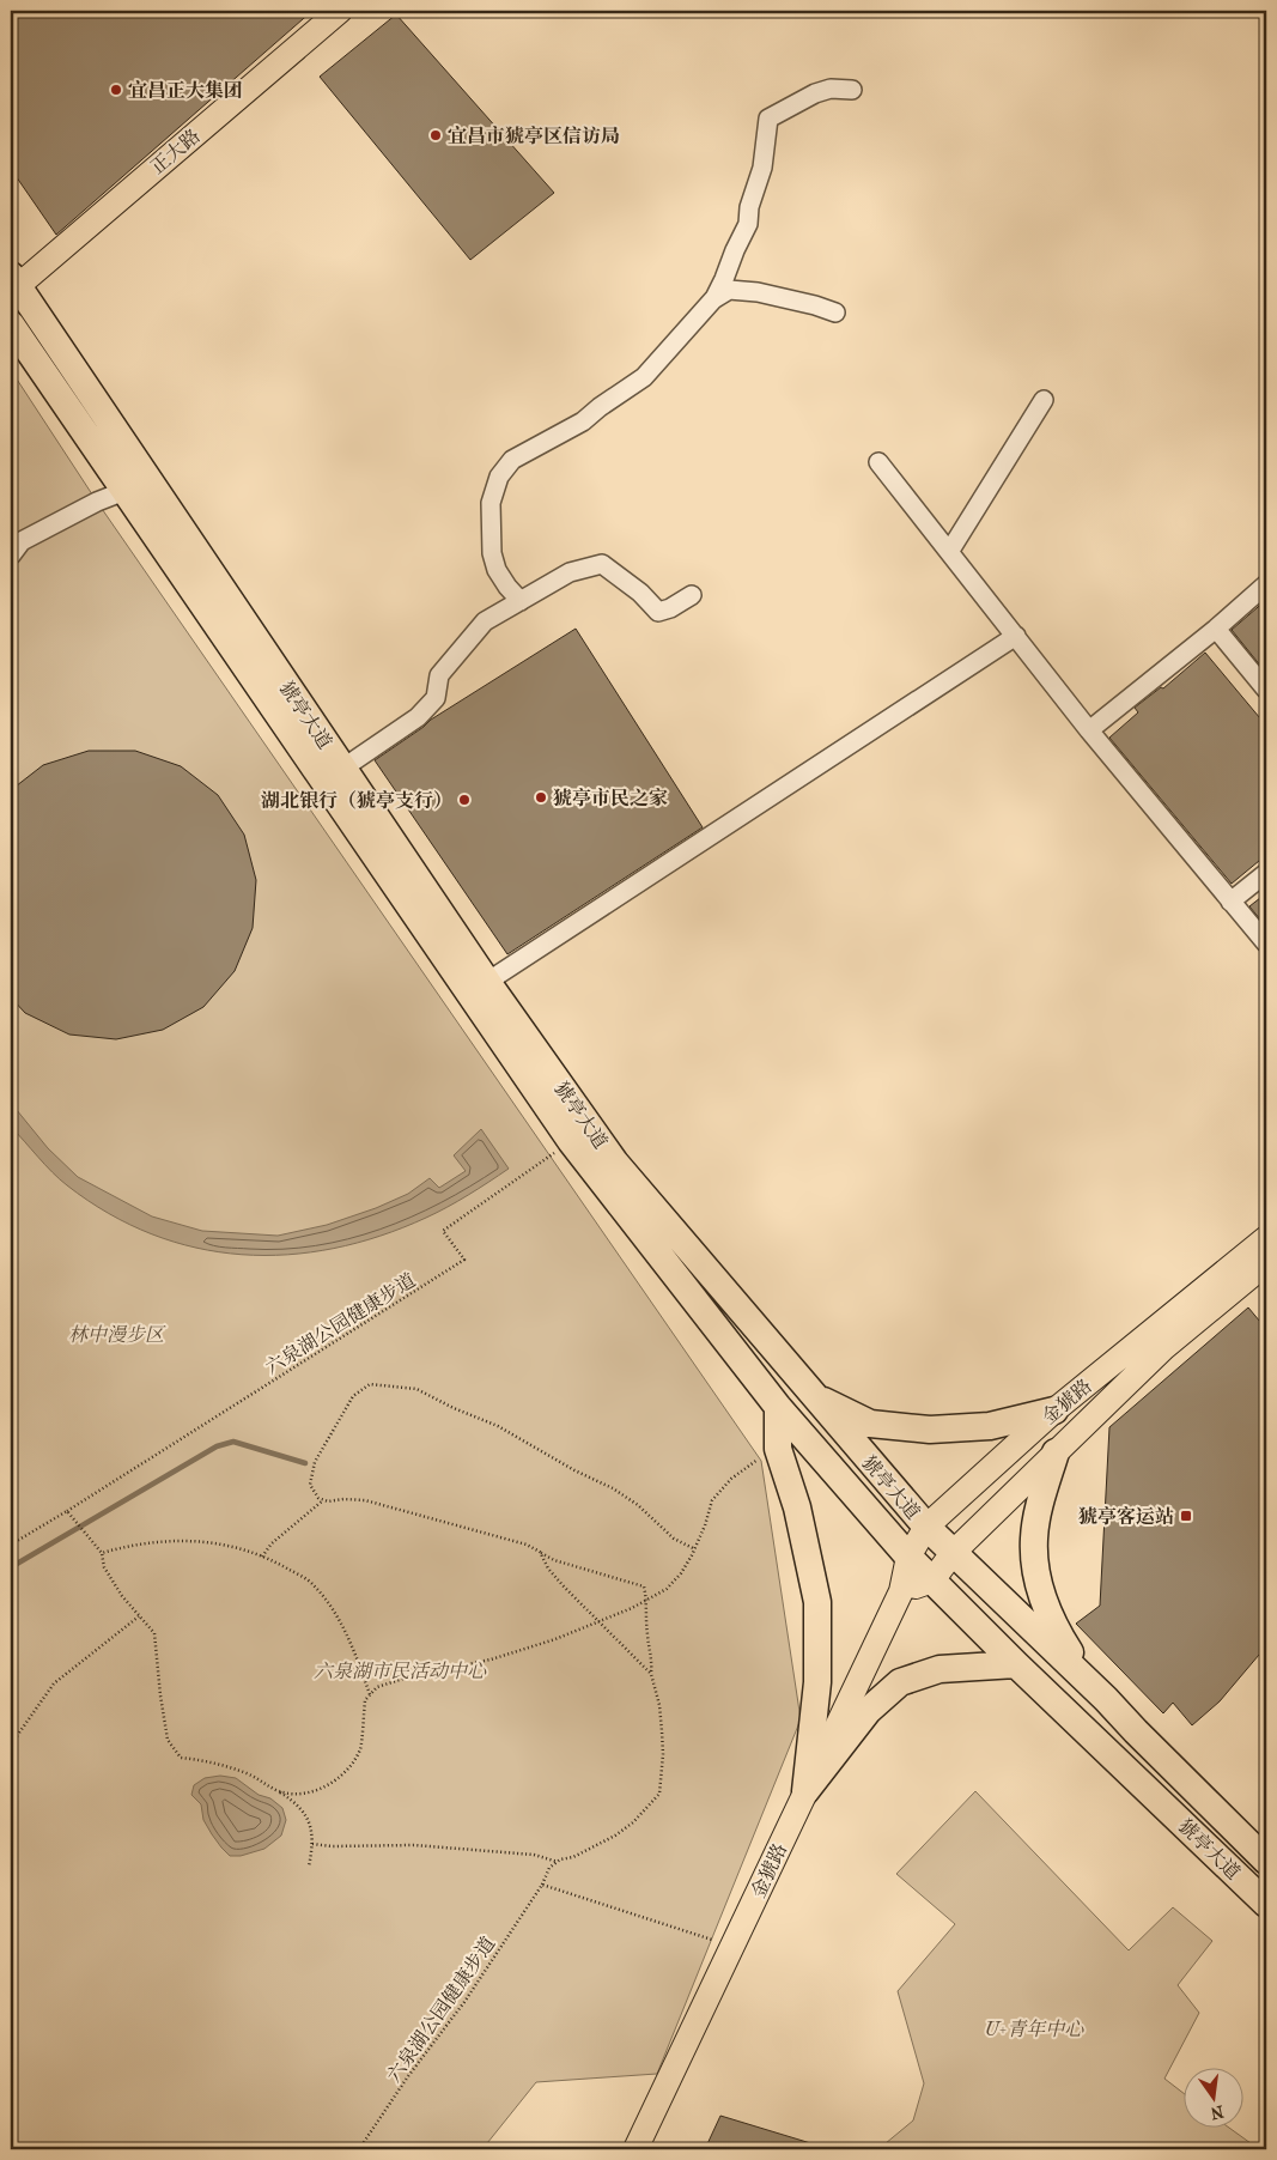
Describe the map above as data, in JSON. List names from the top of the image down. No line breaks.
{"streets":{"highway":["猇亭大道"],"main road":["正大路","金猇路"],"path":["六泉湖公园健康步道"]},"crossings":[["正大路","猇亭大道"],["猇亭大道","六泉湖公园健康步道"],["猇亭大道","金猇路"]],"parks":["林中漫步区","六泉湖市民活动中心","U+青年中心"],"places":{"other":["宜昌正大集团","宜昌市猇亭区信访局","猇亭市民之家","湖北银行（猇亭支行）"],"transit":["猇亭客运站"]},"north":"bottom"}
